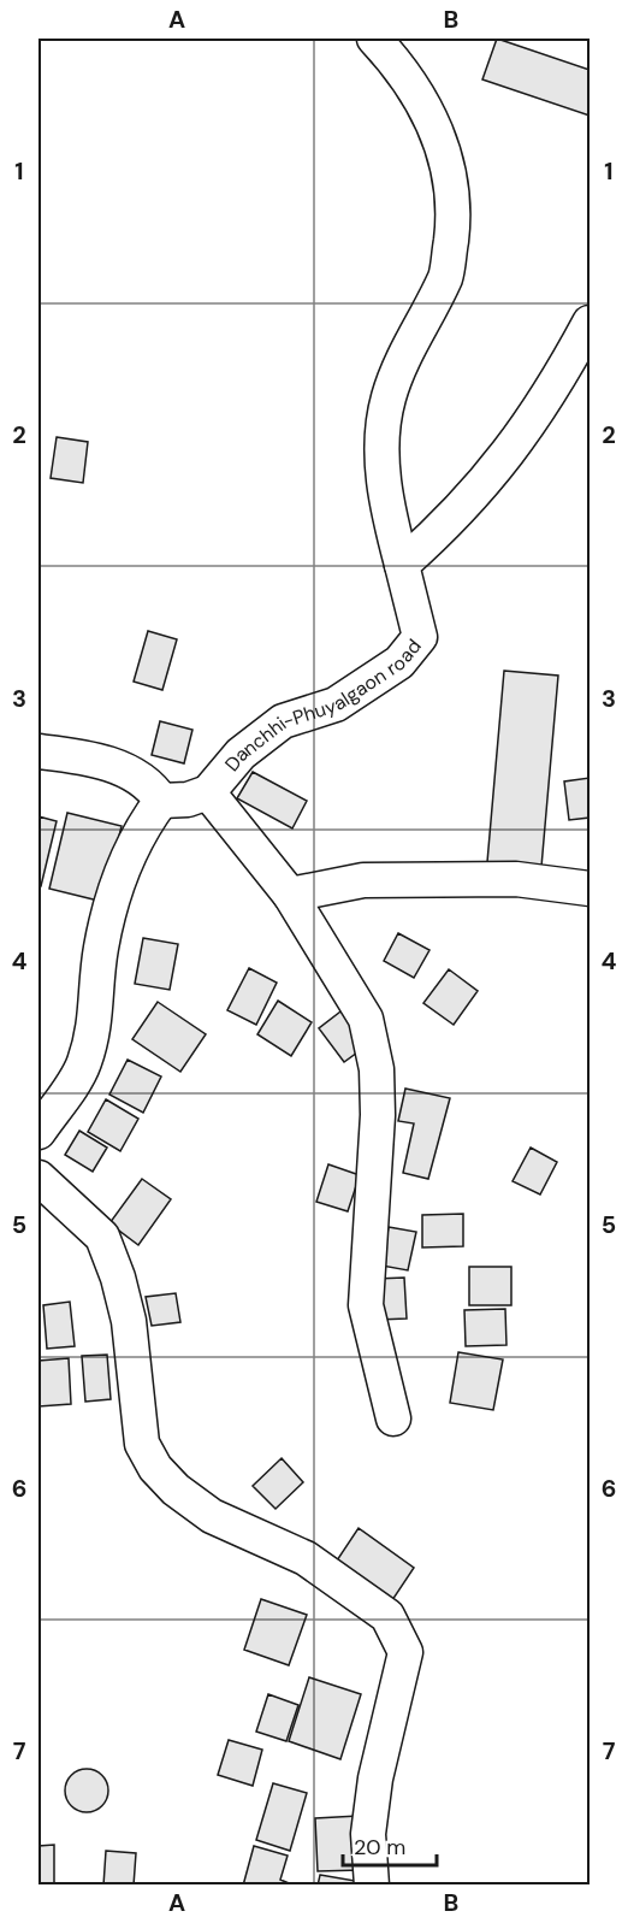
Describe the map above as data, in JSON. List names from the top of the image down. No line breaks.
{"streets":{"street":["Danchhi-Phuyalgaon road"]},"scale_bar":"20 m","grid":{"columns":["A","B"],"rows":["1","2","3","4","5","6","7"]}}
